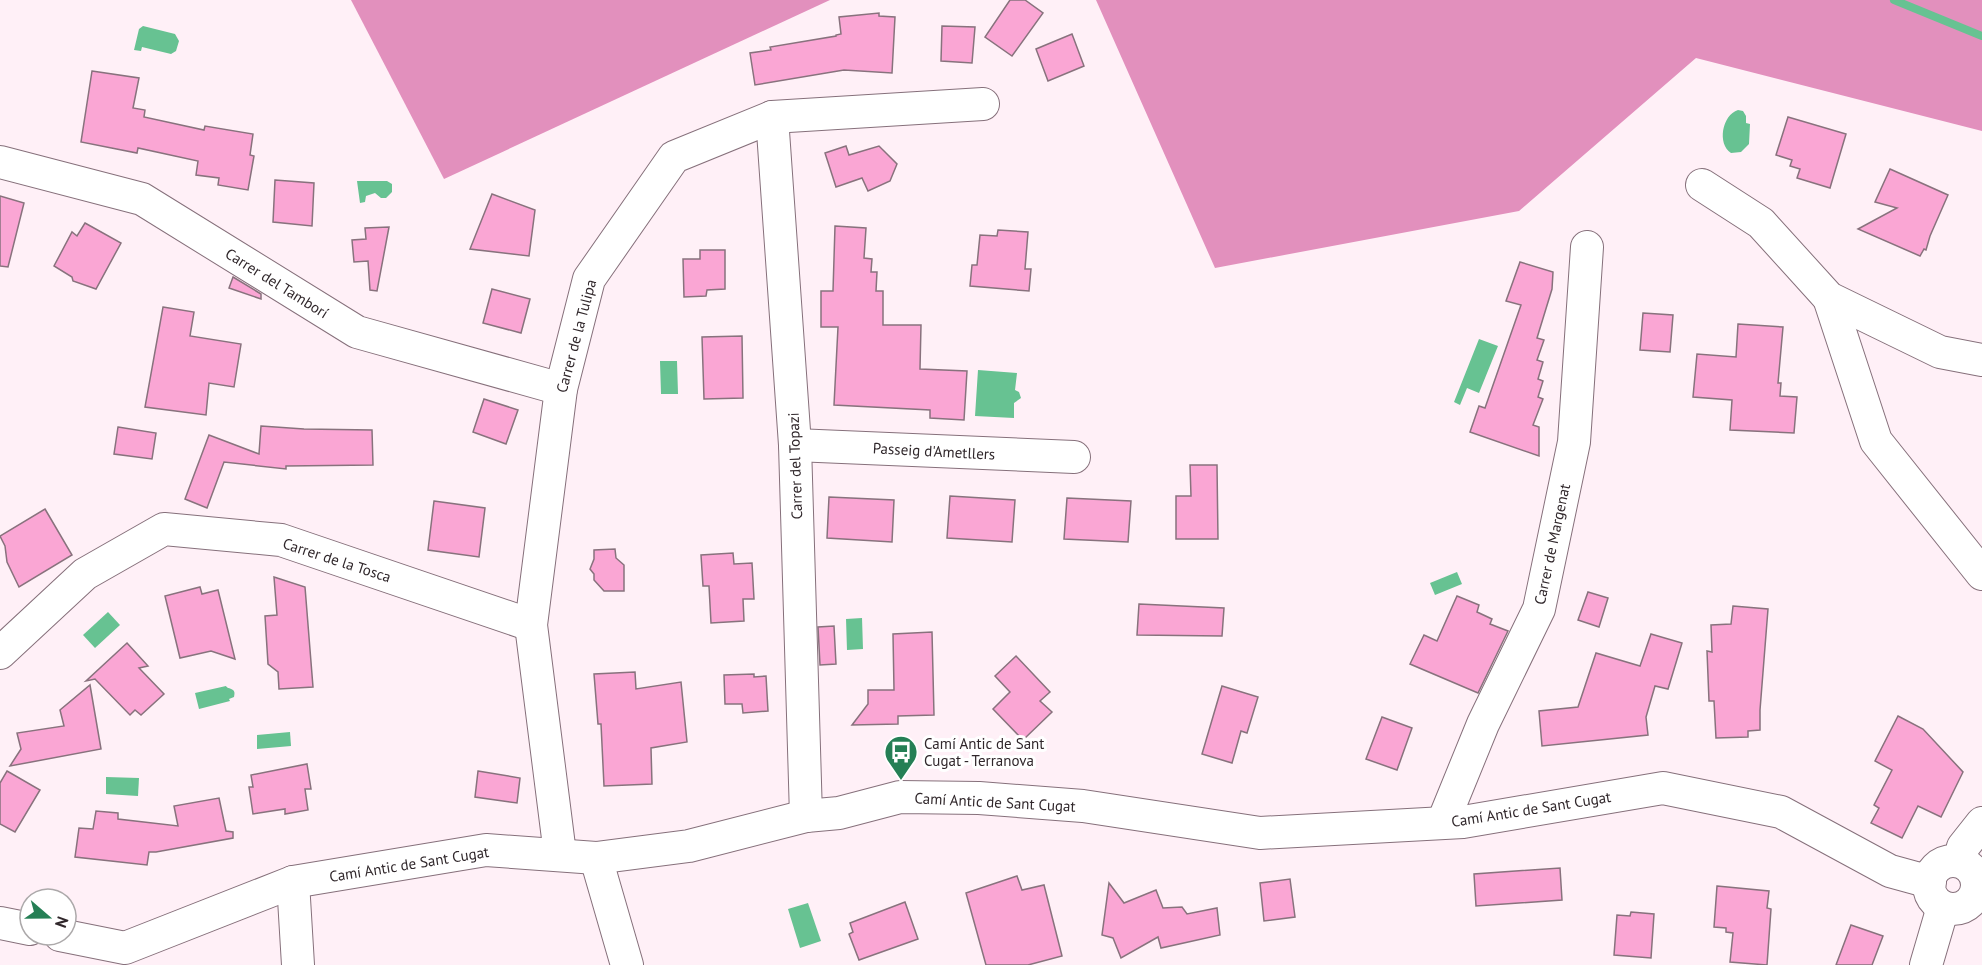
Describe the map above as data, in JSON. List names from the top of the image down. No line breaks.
{"streets":{"street":["Carrer del Tamborí","Carrer de la Tulipa","Passeig d'Ametllers","Carrer del Topazi","Carrer de Margenat","Carrer de la Tosca","Camí Antic de Sant Cugat"]},"crossings":[["Carrer del Tamborí","Carrer de la Tulipa"],["Carrer de la Tulipa","Carrer del Topazi"],["Carrer de la Tulipa","Carrer de la Tosca"],["Carrer de la Tulipa","Camí Antic de Sant Cugat"],["Passeig d'Ametllers","Carrer del Topazi"],["Carrer del Topazi","Camí Antic de Sant Cugat"],["Carrer de Margenat","Camí Antic de Sant Cugat"]],"places":{"bus stop":["Camí Antic de Sant Cugat - Terranova"]},"north":"right"}
